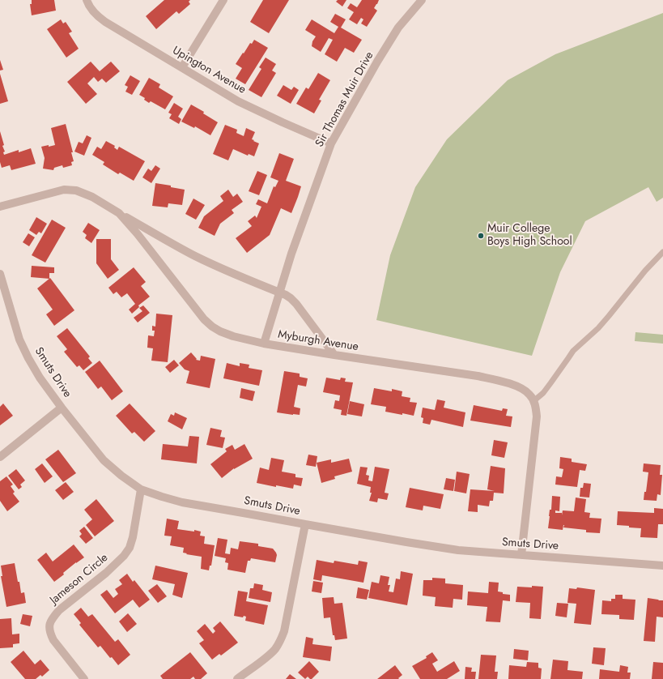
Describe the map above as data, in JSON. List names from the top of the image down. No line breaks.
{"streets":{"street":["Upington Avenue","Sir Thomas Muir Drive","Myburgh Avenue","Smuts Drive","Jameson Circle"]},"crossings":[["Upington Avenue","Sir Thomas Muir Drive"],["Sir Thomas Muir Drive","Myburgh Avenue"],["Smuts Drive","Jameson Circle"]],"places":["Muir College Boys High School"]}
